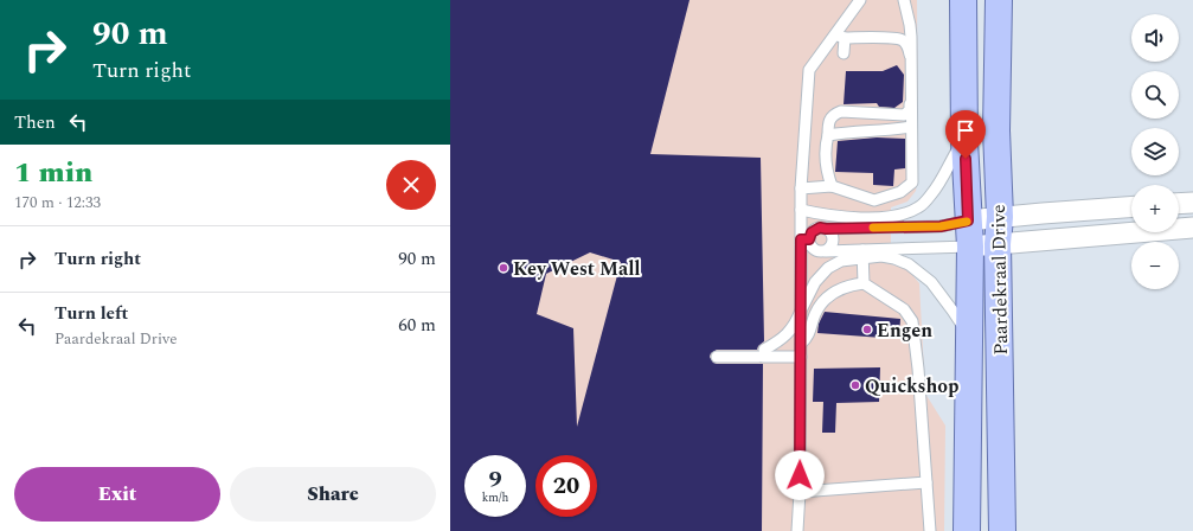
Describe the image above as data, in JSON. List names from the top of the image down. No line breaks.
{"streets":{"main road":["Paardekraal Drive"]},"places":["Key West Mall","Engen","Quickshop"],"page":{"turn":["90 m","Turn right"],"map_buttons":["+","−"],"then":"Then","heading":["1 min","170 m · 12:33"],"list":[{"name":"Turn right","value":"90 m"},{"name":"Turn left","note":"Paardekraal Drive","value":"60 m"}],"speed":"9 km/h","limit":"20","buttons":["Exit","Share"]}}
